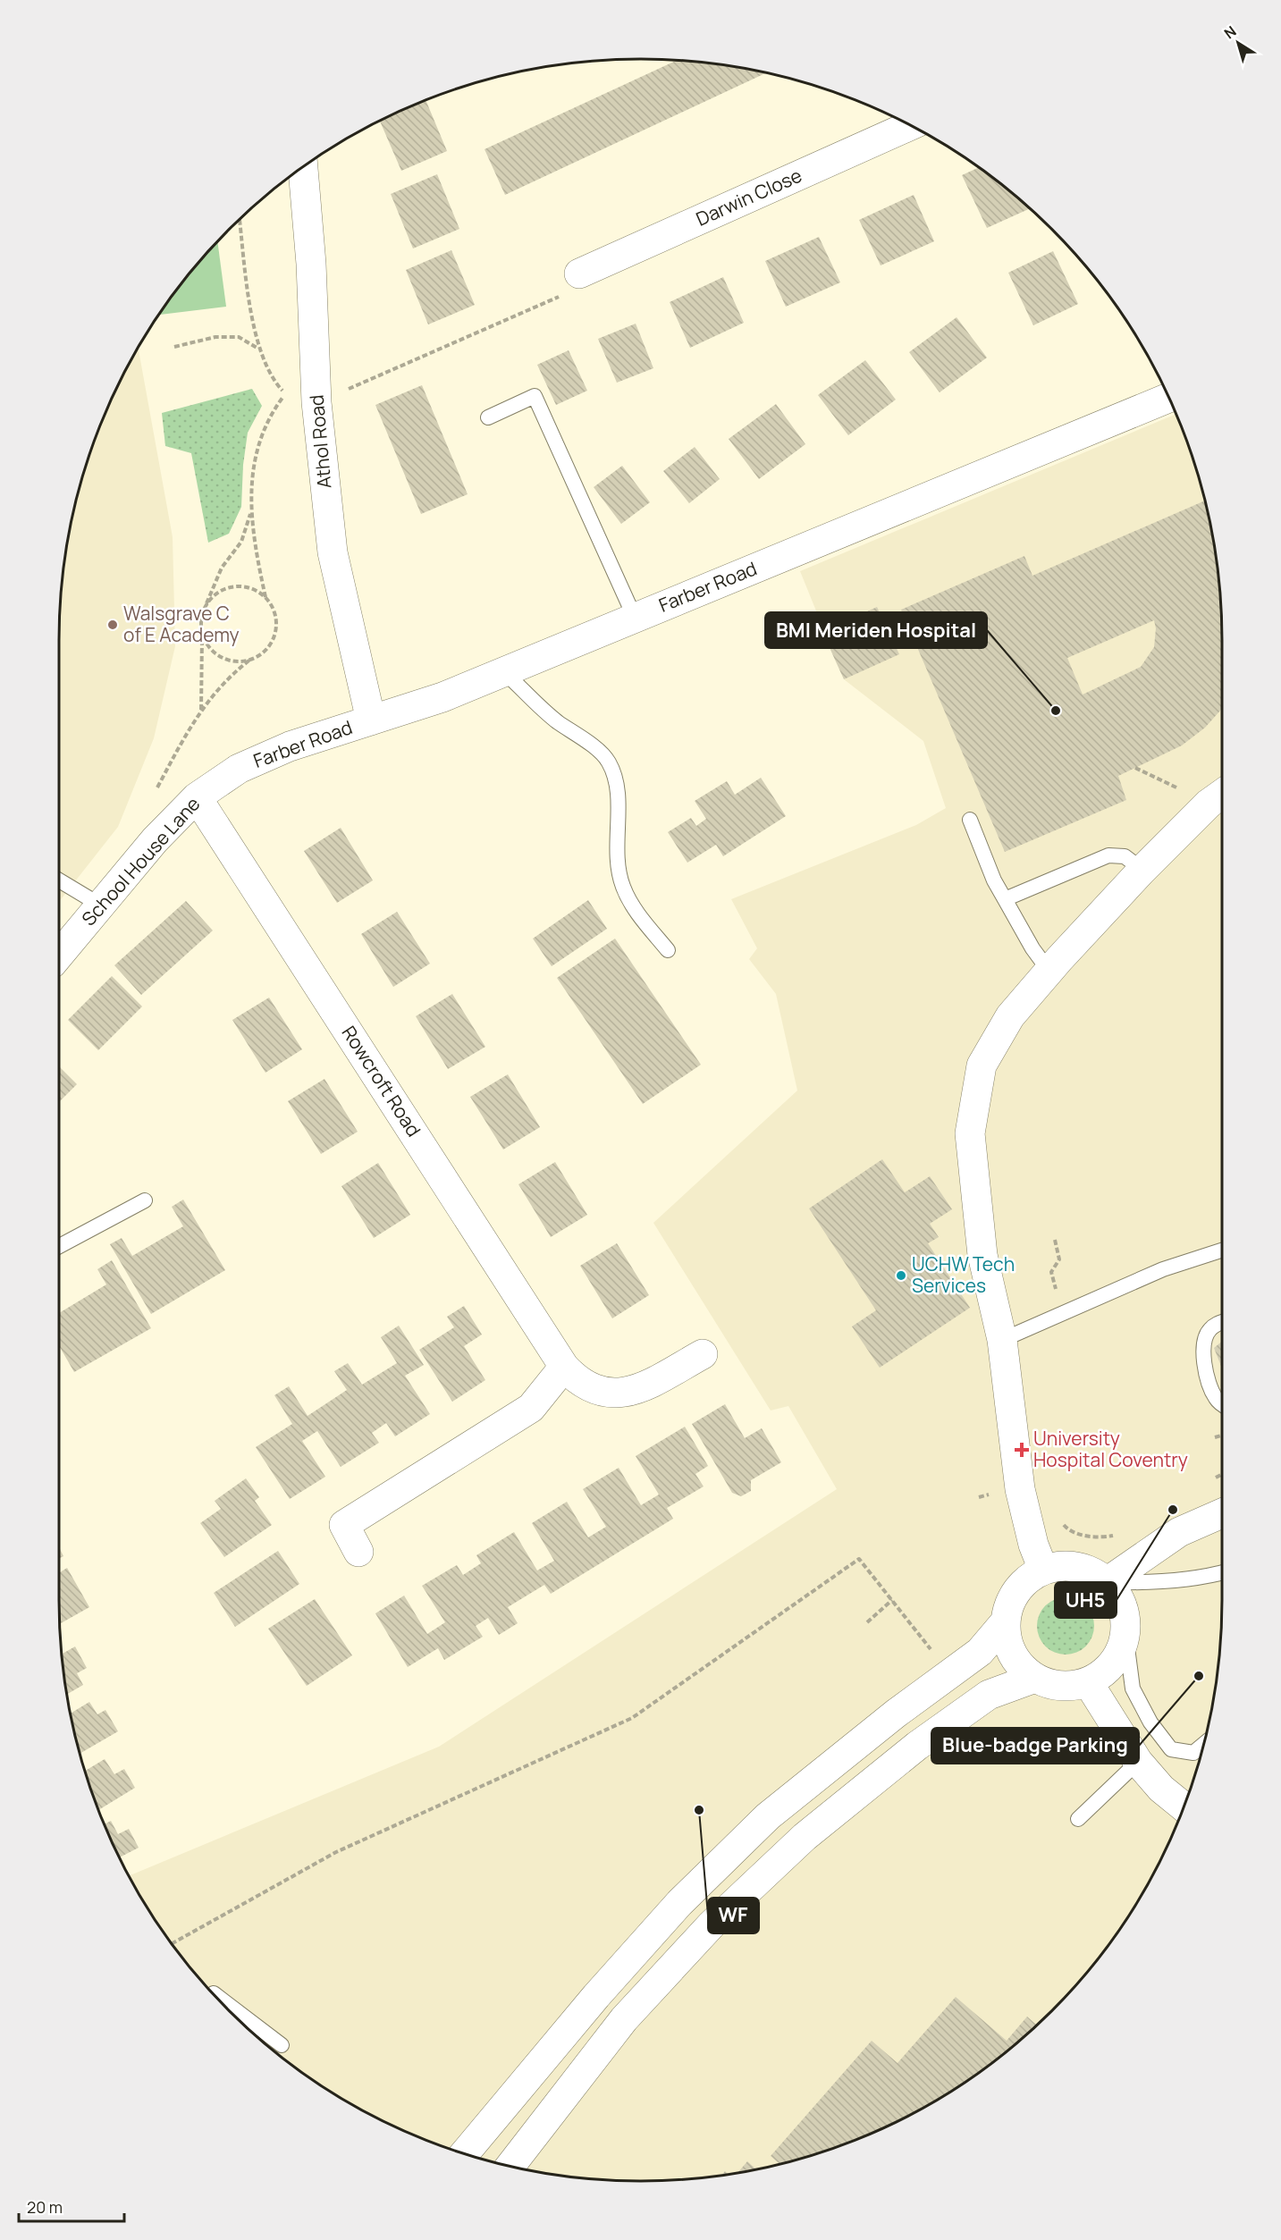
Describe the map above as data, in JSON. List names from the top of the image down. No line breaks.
{"streets":{"street":["Darwin Close","Athol Road","Farber Road","School House Lane","Rowcroft Road"]},"crossings":[["Athol Road","Farber Road"],["Farber Road","School House Lane"],["School House Lane","Rowcroft Road"]],"places":{"other":["Walsgrave C of E Academy","BMI Meriden Hospital","UCHW Tech Services","UH5","Blue-badge Parking","WF"],"health":["University Hospital Coventry"]},"scale_bar":"20 m","north":"top left"}
